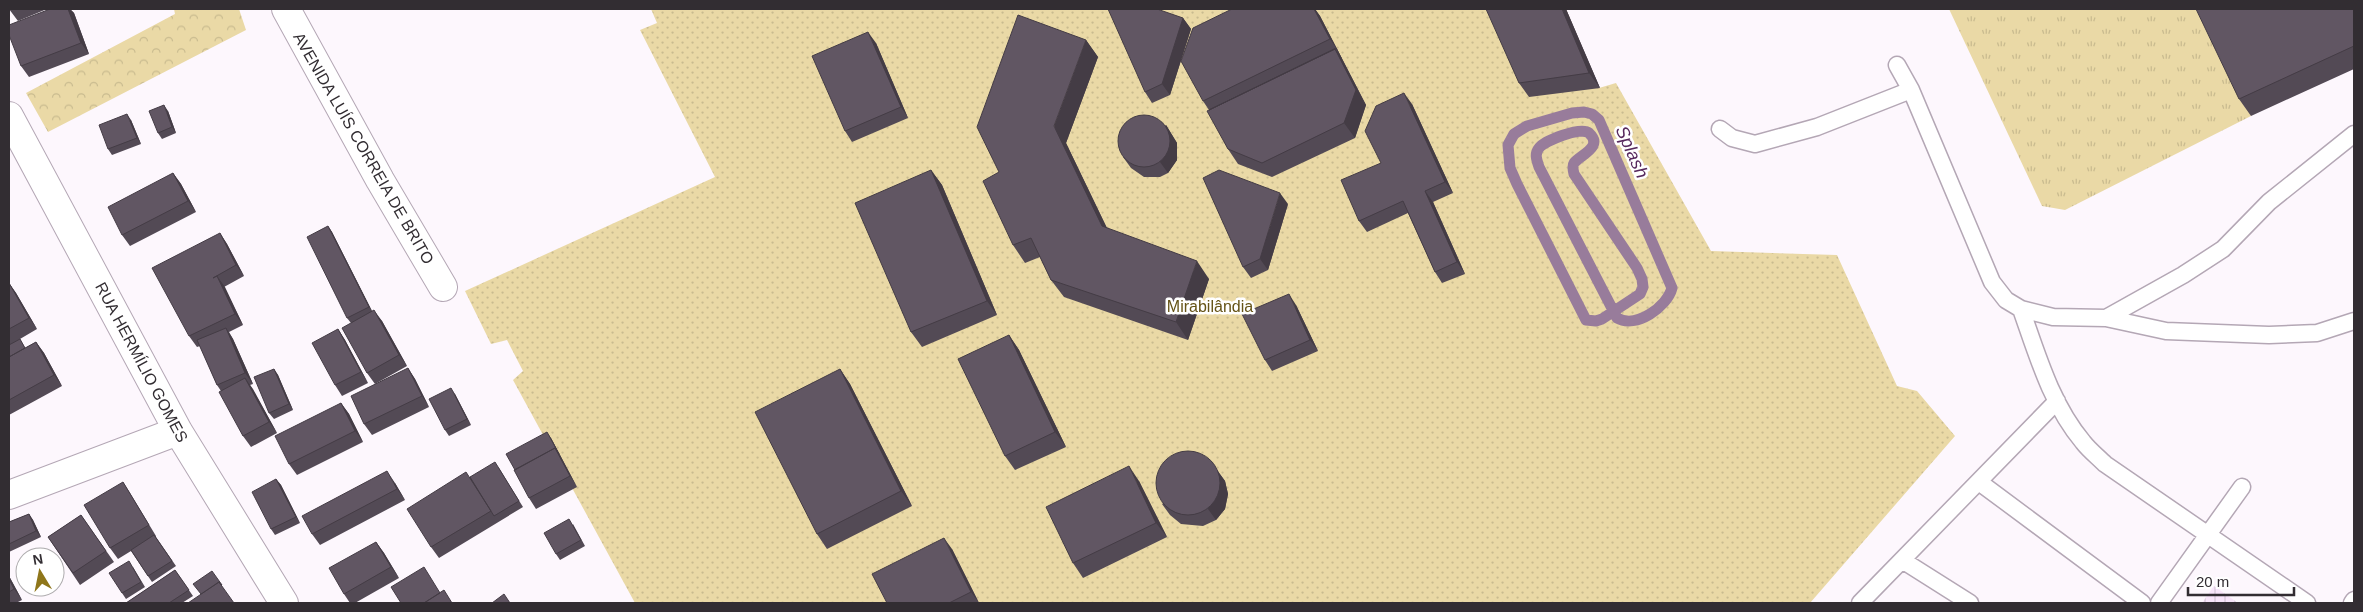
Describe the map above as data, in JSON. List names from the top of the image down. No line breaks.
{"streets":{"street":["AVENIDA LUÍS CORREIA DE BRITO","RUA HERMÍLIO GOMES"]},"water":["Splash"],"parks":["Mirabilândia"],"scale_bar":"20 m","north":"top"}
